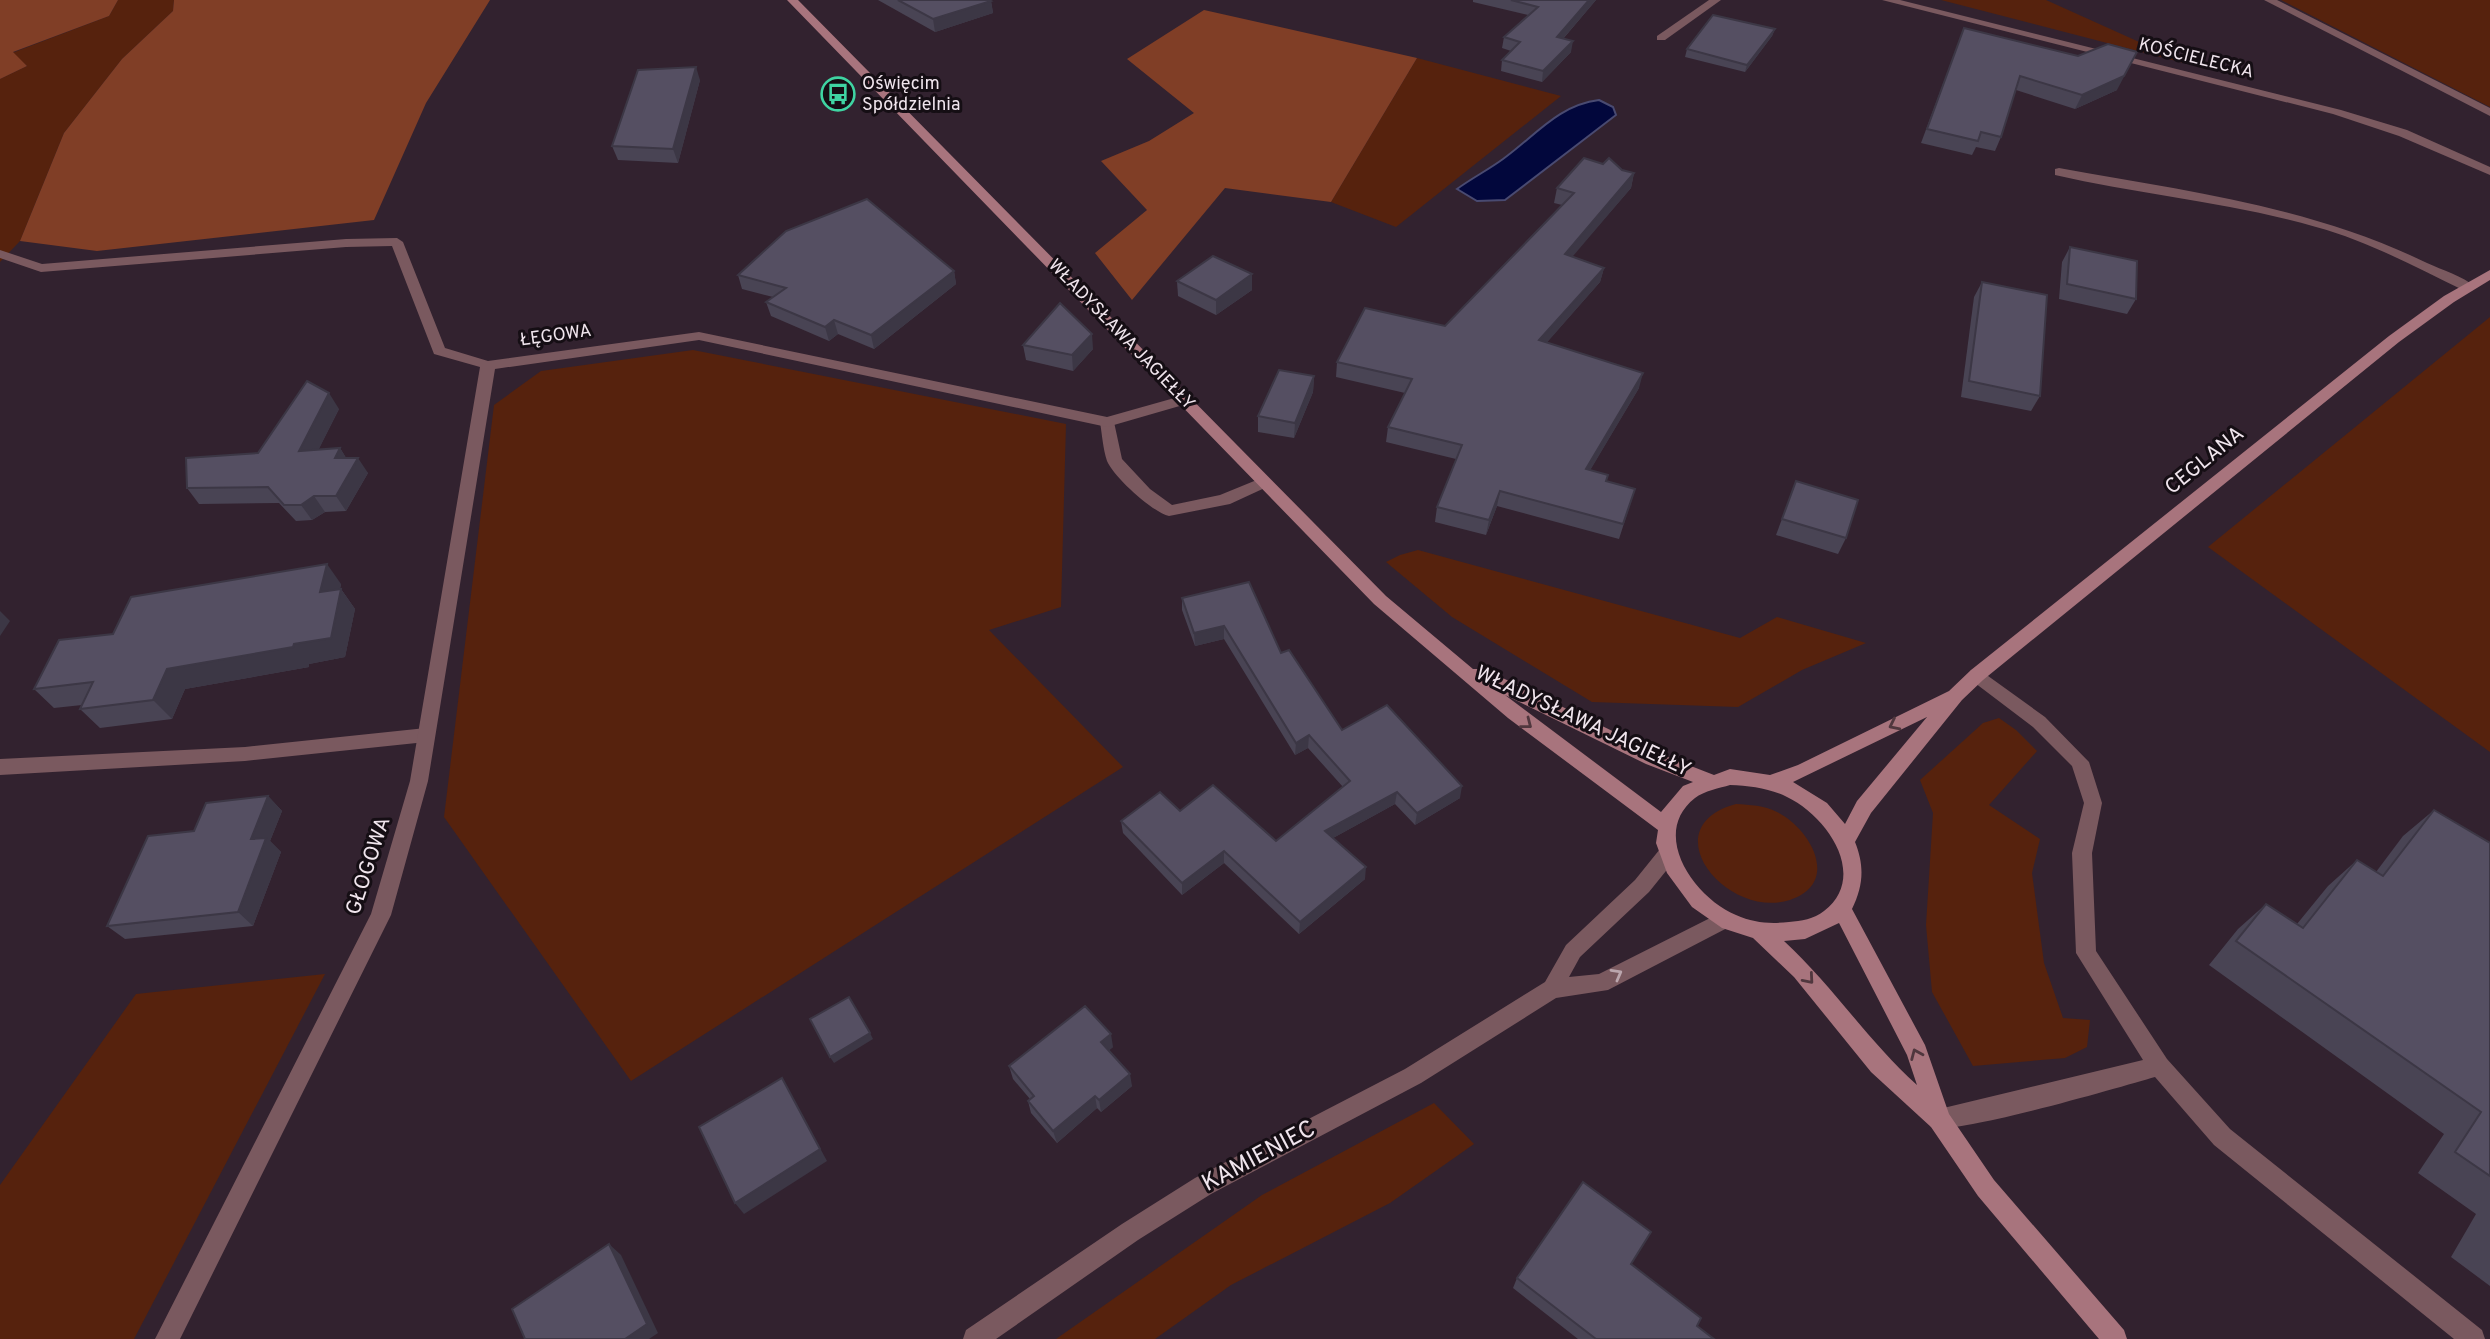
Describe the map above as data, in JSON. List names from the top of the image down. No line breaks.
{"streets":{"street":["KOŚCIELECKA","WŁADYSŁAWA JAGIEŁŁY","ŁĘGOWA","CEGLANA","GŁOGOWA","KAMIENIEC"]},"crossings":[["WŁADYSŁAWA JAGIEŁŁY","ŁĘGOWA"],["WŁADYSŁAWA JAGIEŁŁY","CEGLANA"],["WŁADYSŁAWA JAGIEŁŁY","KAMIENIEC"],["ŁĘGOWA","GŁOGOWA"],["CEGLANA","KAMIENIEC"]],"places":{"bus stop":["Oświęcim Spółdzielnia"]}}
